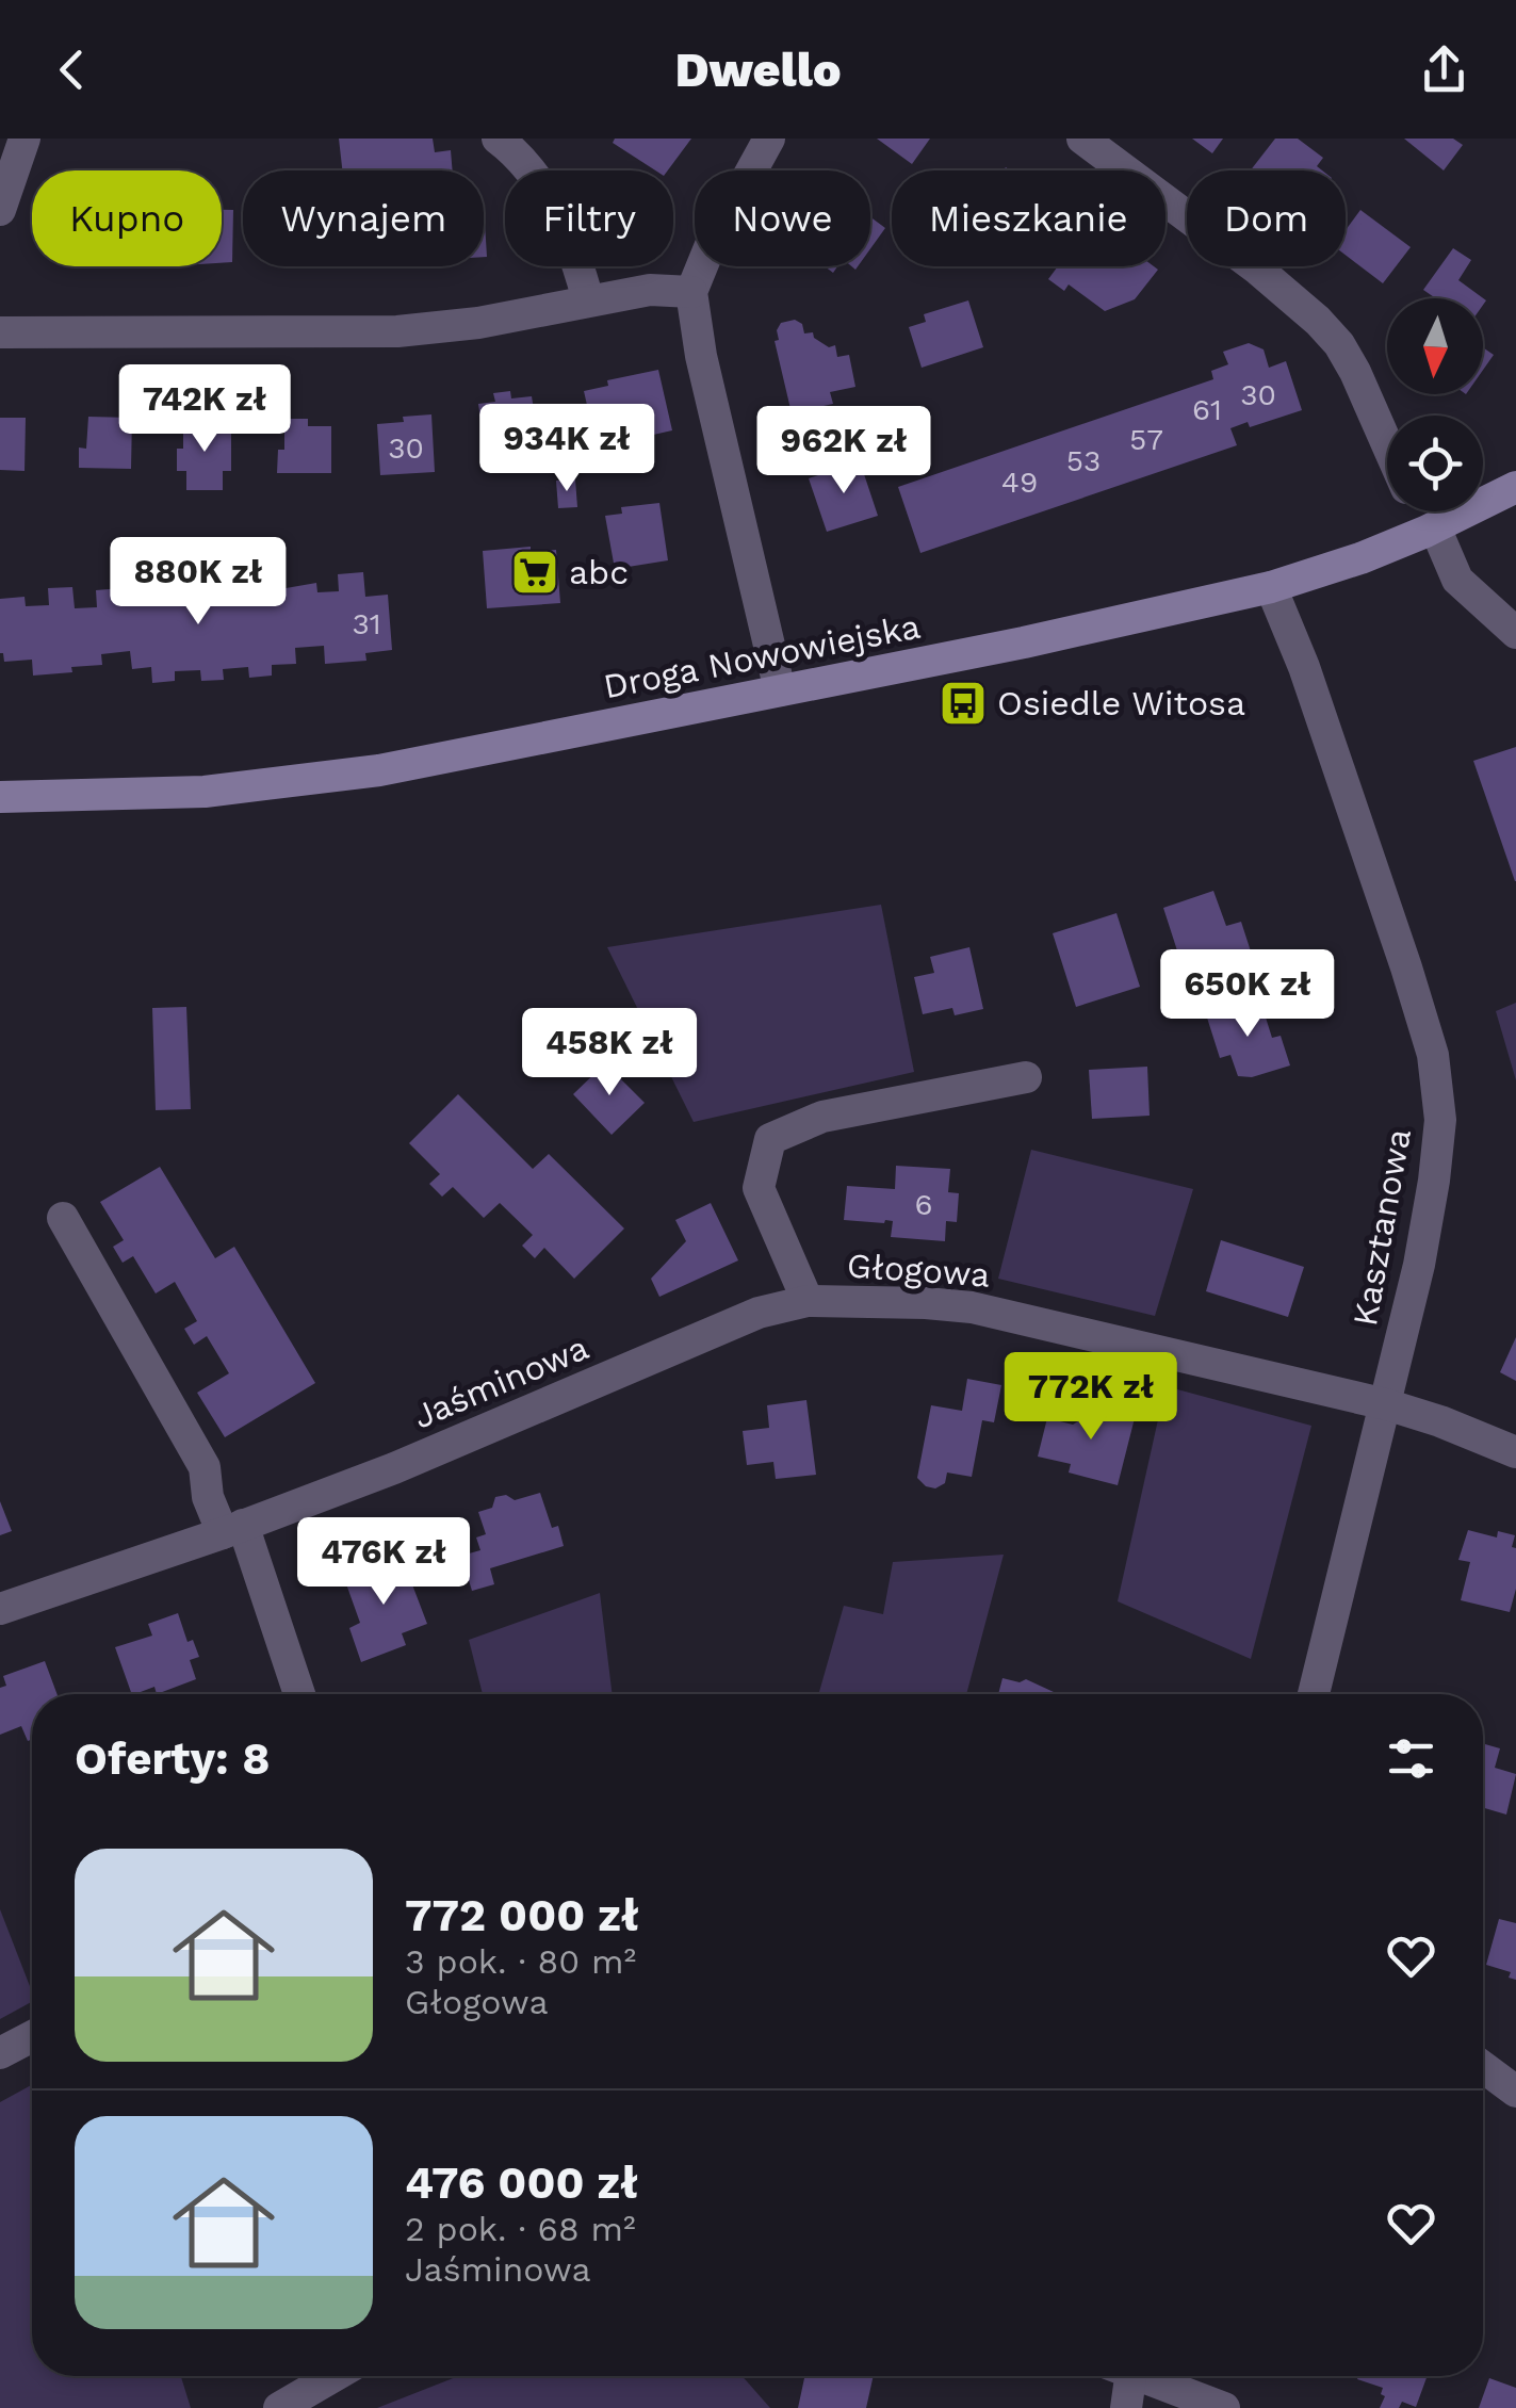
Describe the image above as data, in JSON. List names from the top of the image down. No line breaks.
{"streets":{"street":["Droga Nowowiejska","Kasztanowa","Głogowa","Jaśminowa"]},"crossings":[["Droga Nowowiejska","Kasztanowa"],["Kasztanowa","Głogowa"],["Głogowa","Jaśminowa"]],"places":{"supermarket":["abc"],"bus stop":["Osiedle Witosa"]},"house_numbers":["30","61","57","30","53","49","31","6"],"north":"bottom","page":{"header":"Dwello","chip":["Kupno","Wynajem","Filtry","Nowe","Mieszkanie","Dom"],"price":["742K zł","934K zł","962K zł","880K zł","650K zł","458K zł","772K zł","476K zł"],"heading":"Oferty: 8","list":[{"name":"772 000 zł","note":"3 pok. · 80 m² · Głogowa"},{"name":"476 000 zł","note":"2 pok. · 68 m² · Jaśminowa"}]}}
